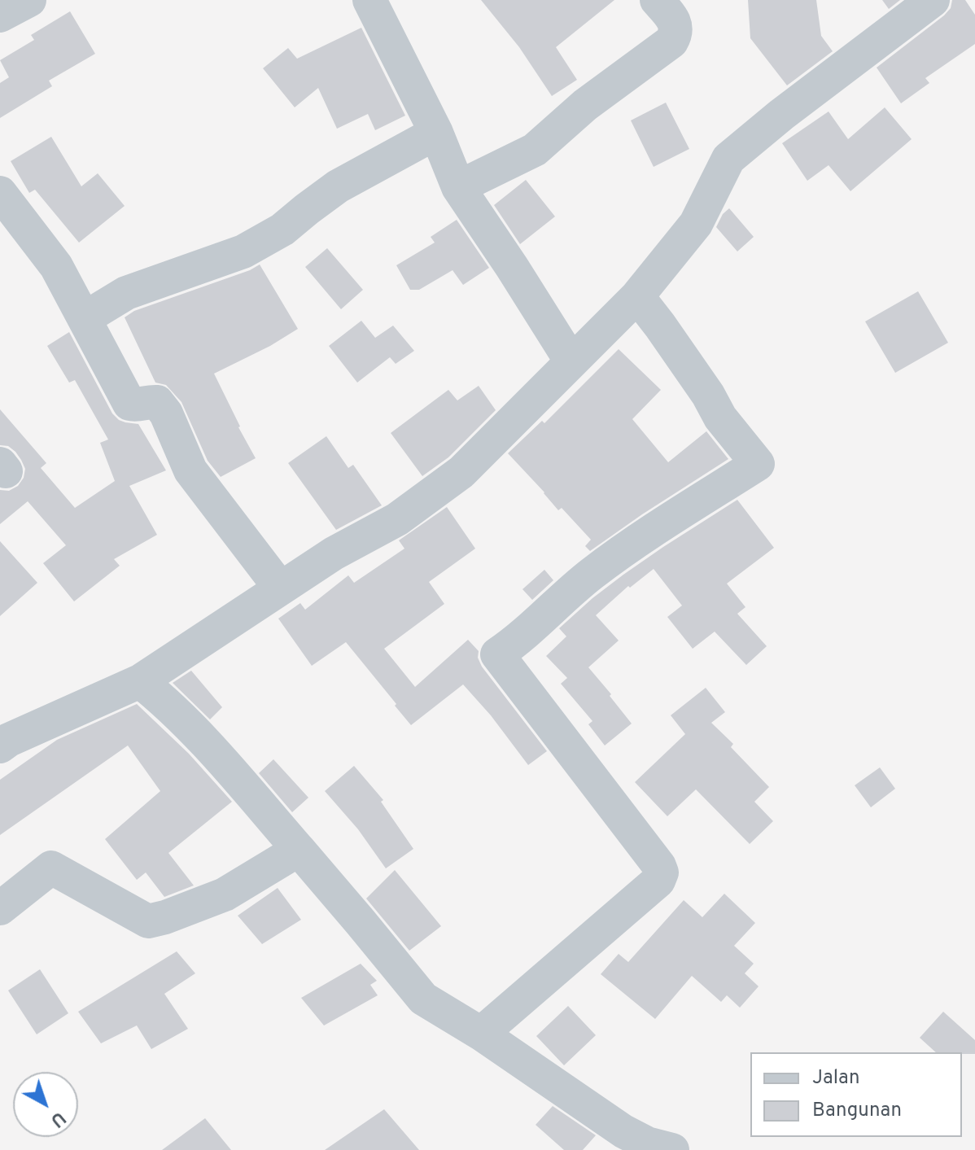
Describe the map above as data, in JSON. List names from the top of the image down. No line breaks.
{"legend":["Jalan","Bangunan"],"north":"bottom right"}
